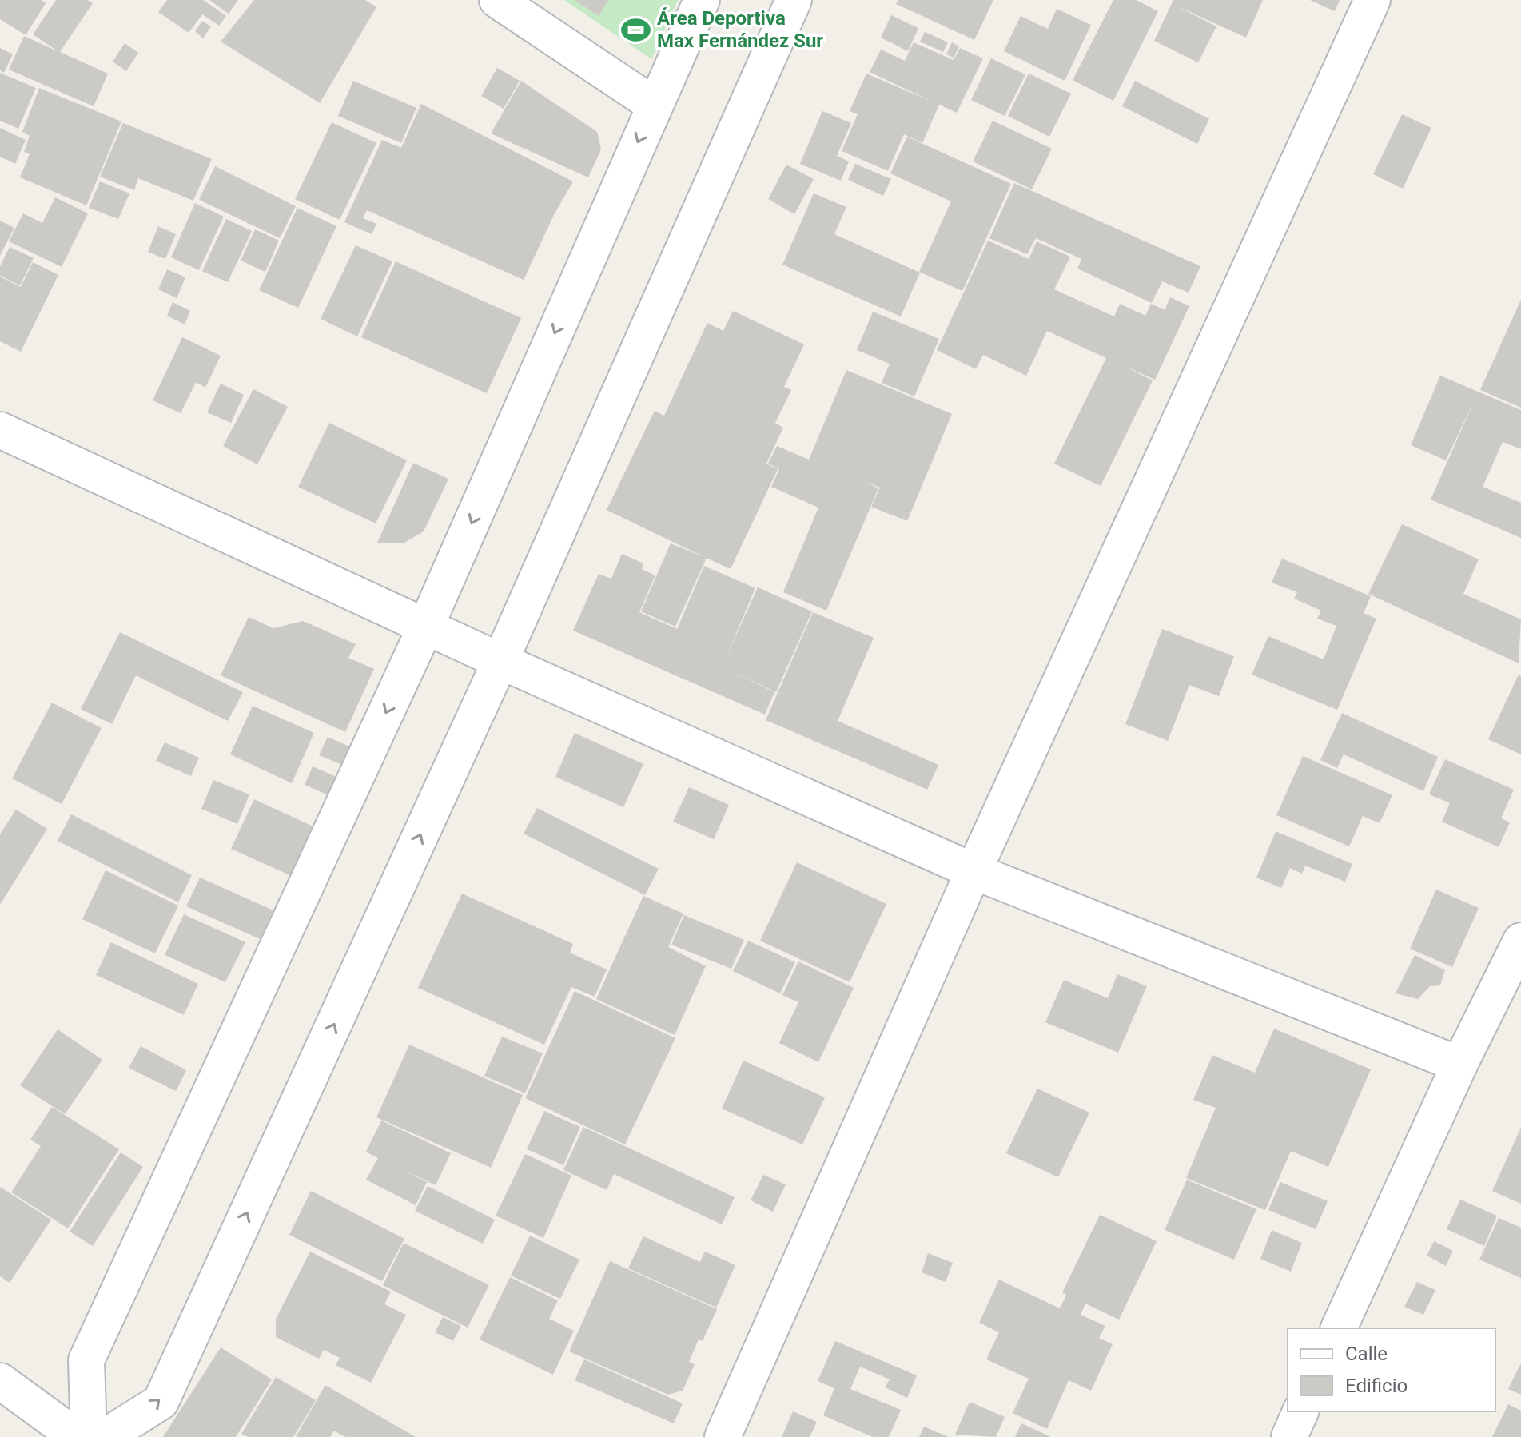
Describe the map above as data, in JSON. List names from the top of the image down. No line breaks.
{"places":{"sports":["Área Deportiva Max Fernández Sur"]},"legend":["Calle","Edificio"]}
